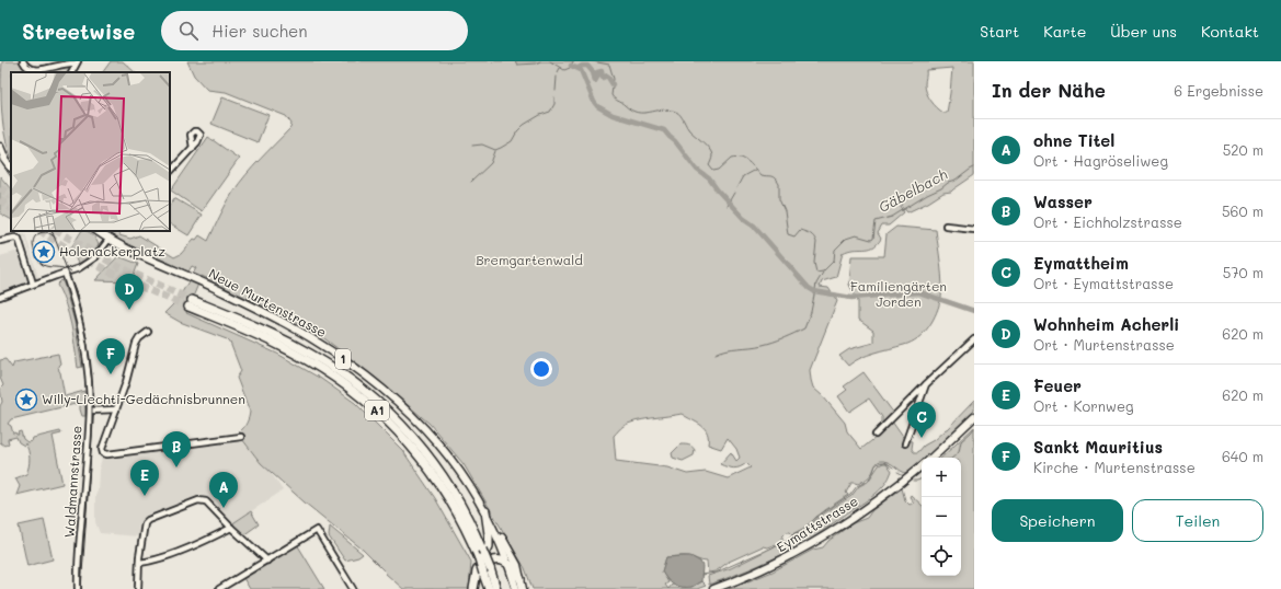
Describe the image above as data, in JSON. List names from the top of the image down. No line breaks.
{"streets":{"highway":["A1"],"main road":["Neue Murtenstrasse","1","Eymattstrasse"],"street":["Waldmannstrasse"]},"water":["Gäbelbach"],"parks":["Bremgartenwald","Familiengärten Jorden"],"places":{"place":["Holenackerplatz","Willy-Liechti-Gedächnisbrunnen"]},"page":{"header":"Streetwise","search":"Hier suchen","nav":["Start","Karte","Über uns","Kontakt"],"heading":["In der Nähe","6 Ergebnisse"],"list":[{"mark":"A","name":"ohne Titel","note":"Ort · Hagröseliweg","value":"520 m"},{"mark":"B","name":"Wasser","note":"Ort · Eichholzstrasse","value":"560 m"},{"mark":"C","name":"Eymattheim","note":"Ort · Eymattstrasse","value":"570 m"},{"mark":"D","name":"Wohnheim Acherli","note":"Ort · Murtenstrasse","value":"620 m"},{"mark":"E","name":"Feuer","note":"Ort · Kornweg","value":"620 m"},{"mark":"F","name":"Sankt Mauritius","note":"Kirche · Murtenstrasse","value":"640 m"}],"pins":["D","F","C","B","E","A"],"map_buttons":["+","−"],"buttons":["Speichern","Teilen"]}}
